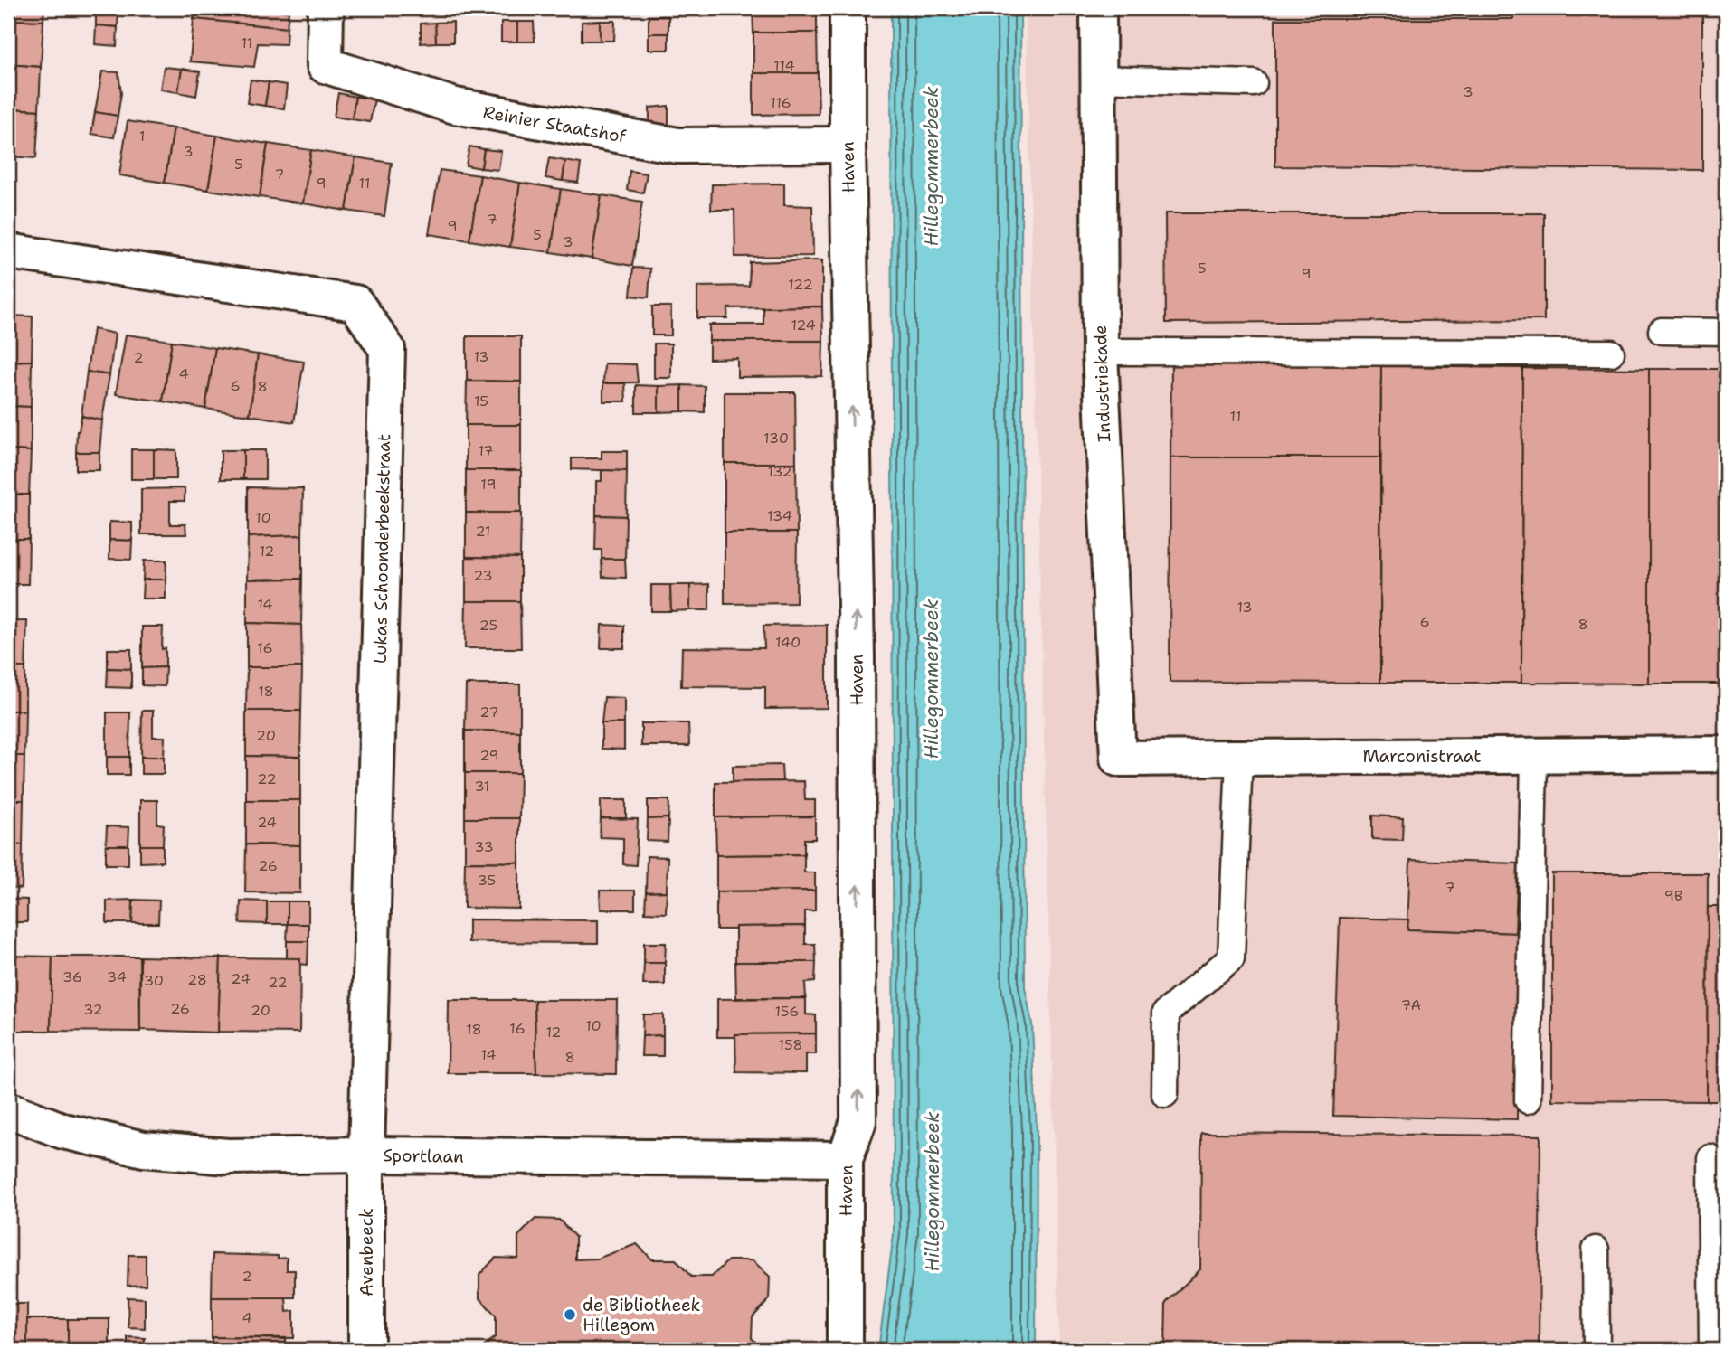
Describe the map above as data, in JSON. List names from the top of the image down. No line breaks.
{"streets":{"street":["Reinier Staatshof","Haven","Industriekade","Lukas Schoonderbeekstraat","Marconistraat","Sportlaan","Avenbeeck"]},"crossings":[["Reinier Staatshof","Haven"],["Haven","Sportlaan"],["Industriekade","Marconistraat"],["Lukas Schoonderbeekstraat","Sportlaan"],["Lukas Schoonderbeekstraat","Avenbeeck"],["Sportlaan","Avenbeeck"]],"one_way":["Haven"],"water":["Hillegommerbeek"],"places":["de Bibliotheek Hillegom"],"house_numbers":["11","114","3","116","1","3","5","7","9","11","7","9","5","3","5","9","122","124","13","2","4","6","8","15","11","130","17","132","19","134","10","21","12","23","14","13","6","8","25","140","16","18","27","20","29","22","31","24","33","26","35","7","9B","36","34","24","28","30","22","7A","26","32","20","156","10","16","18","12","158","14","8","2","4"]}
